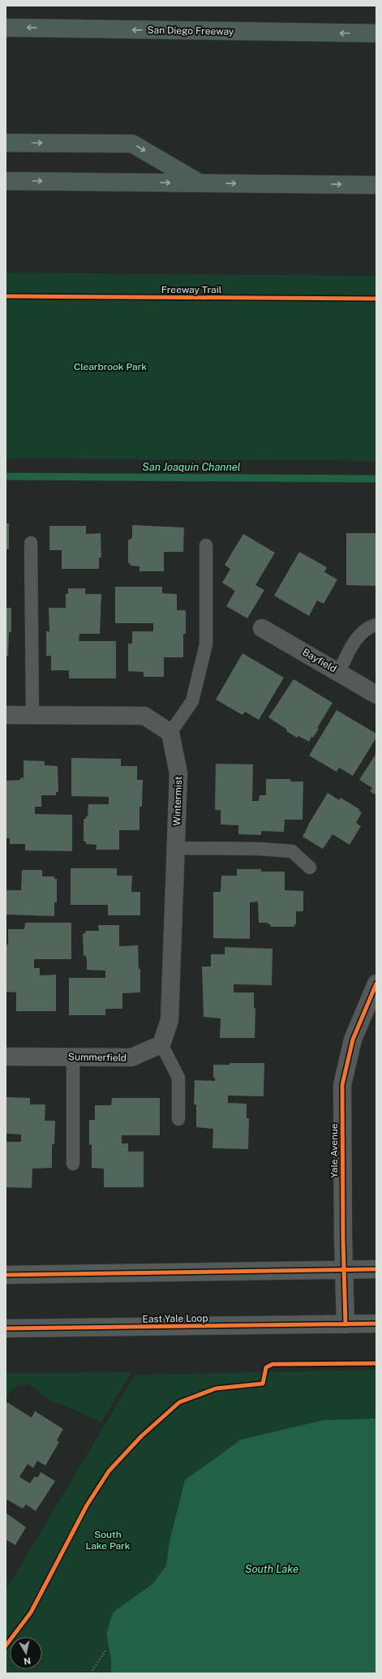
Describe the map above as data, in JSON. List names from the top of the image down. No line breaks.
{"streets":{"highway":["San Diego Freeway"],"main road":["Yale Avenue","East Yale Loop"],"street":["Bayfield","Wintermist","Summerfield"],"cycle path":["Freeway Trail"]},"crossings":[["Wintermist","Summerfield"],["Yale Avenue","East Yale Loop"]],"water":["San Joaquin Channel","South Lake"],"parks":["Clearbrook Park","South Lake Park"],"north":"bottom"}
